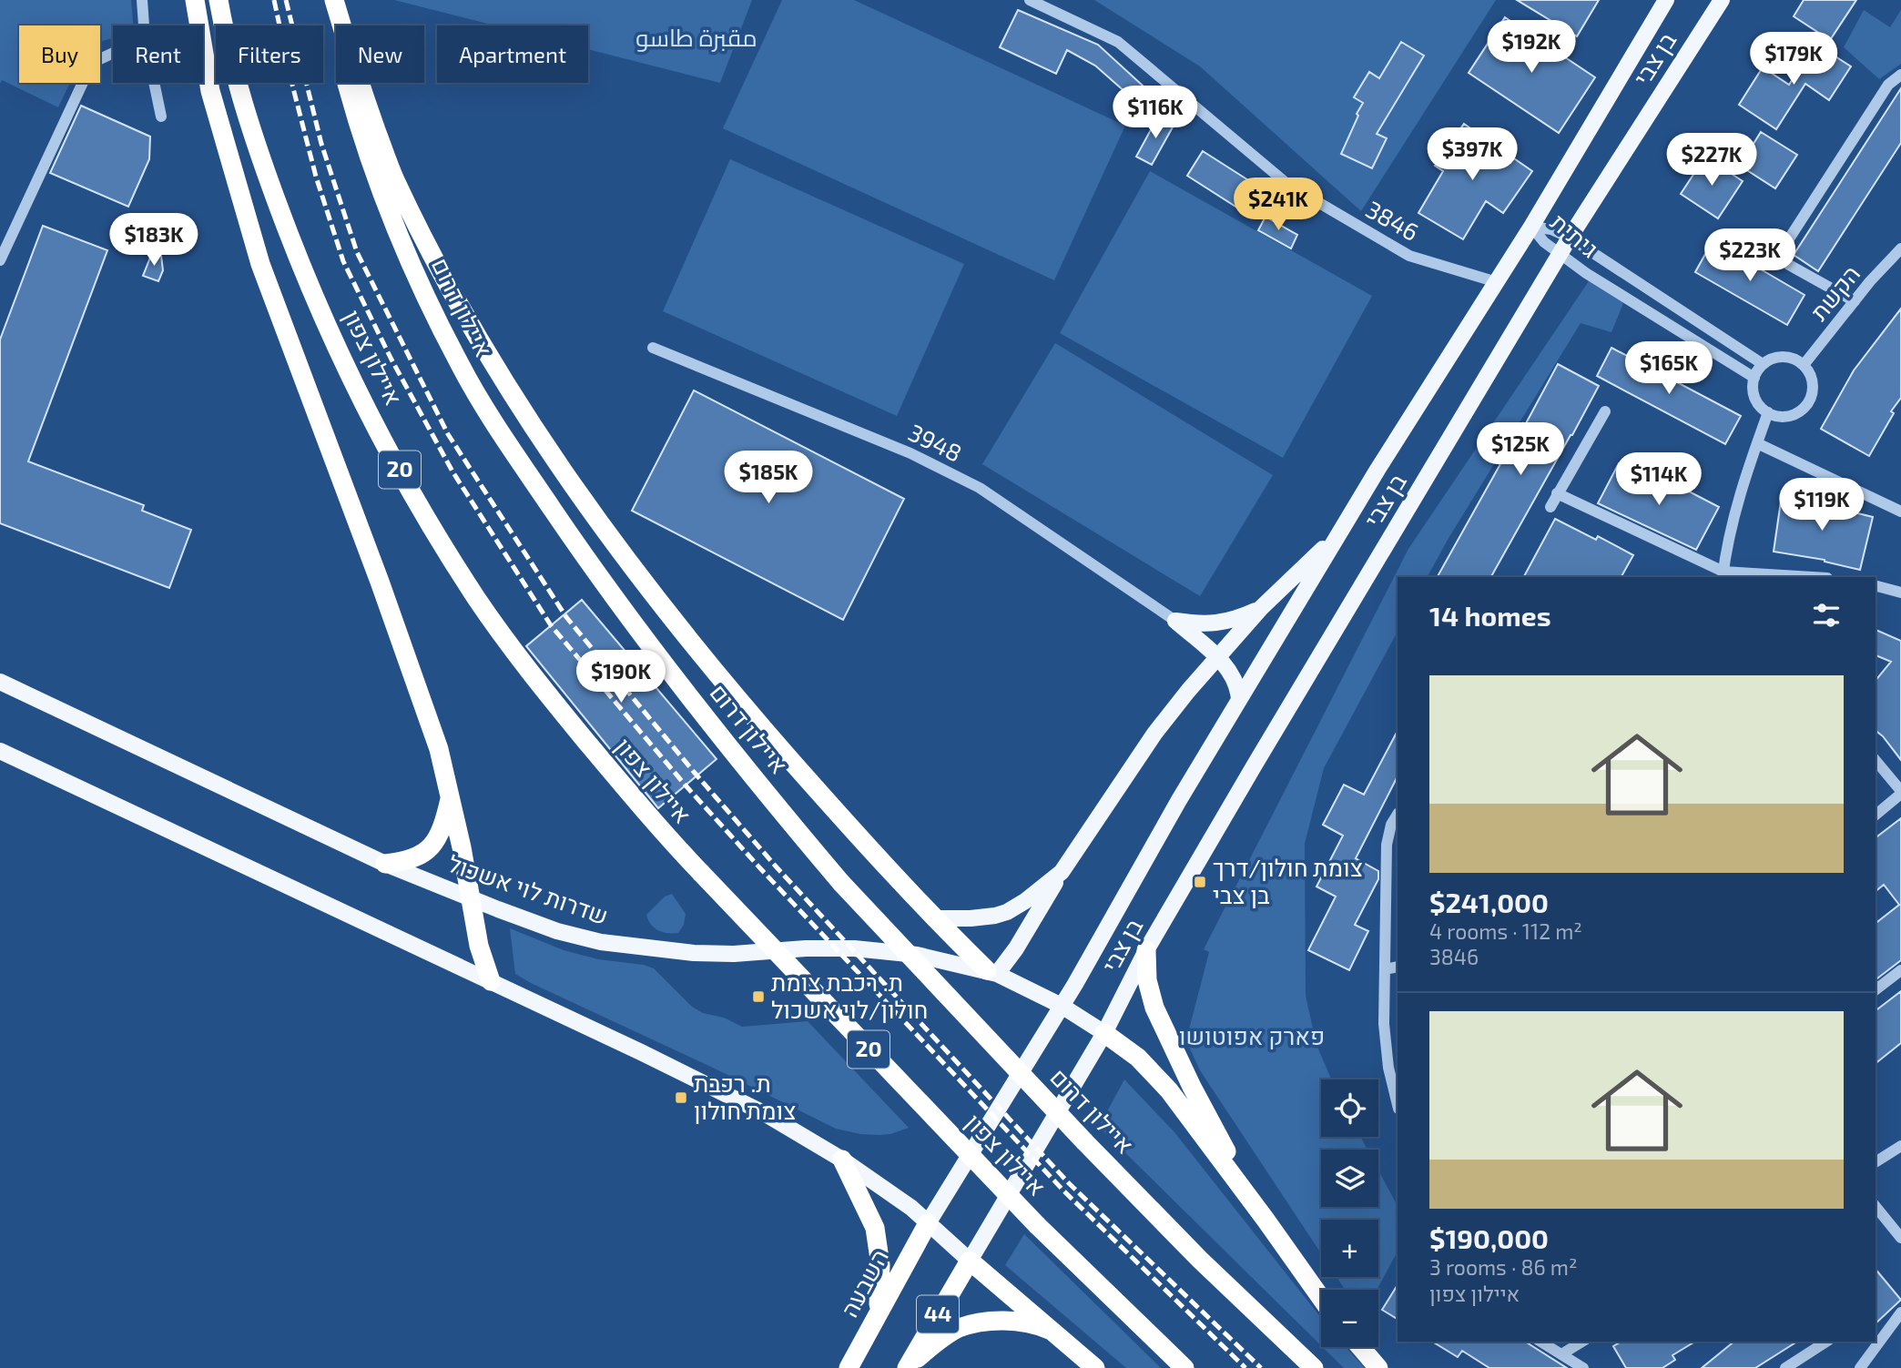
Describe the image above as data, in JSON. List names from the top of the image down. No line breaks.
{"streets":{"highway":["איילון דרום","איילון צפון","20","השבעה","44"],"main road":["בן צבי","שדרות לוי אשכול"],"street":["3846","גיתית","הקשת","3948"]},"crossings":[["בן צבי","3846"],["בן צבי","גיתית"],["בן צבי","שדרות לוי אשכול"],["בן צבי","44"],["גיתית","הקשת"],["שדרות לוי אשכול","44"],["השבעה","44"]],"parks":["مقبرة طاسو","פארק אפוטושו"],"places":{"transit":["צומת חולון/דרך בן צבי","ת. רכבת צומת חולון/לוי אשכול","ת. רכבת צומת חולון"]},"page":{"price":["$192K","$179K","$116K","$397K","$227K","$241K","$183K","$223K","$165K","$125K","$185K","$114K","$119K","$190K"],"chip":["Buy","Rent","Filters","New","Apartment"],"heading":"14 homes","list":[{"name":"$241,000","note":"4 rooms · 112 m² · 3846"},{"name":"$190,000","note":"3 rooms · 86 m² · איילון צפון"}],"map_buttons":["+","−"]}}
